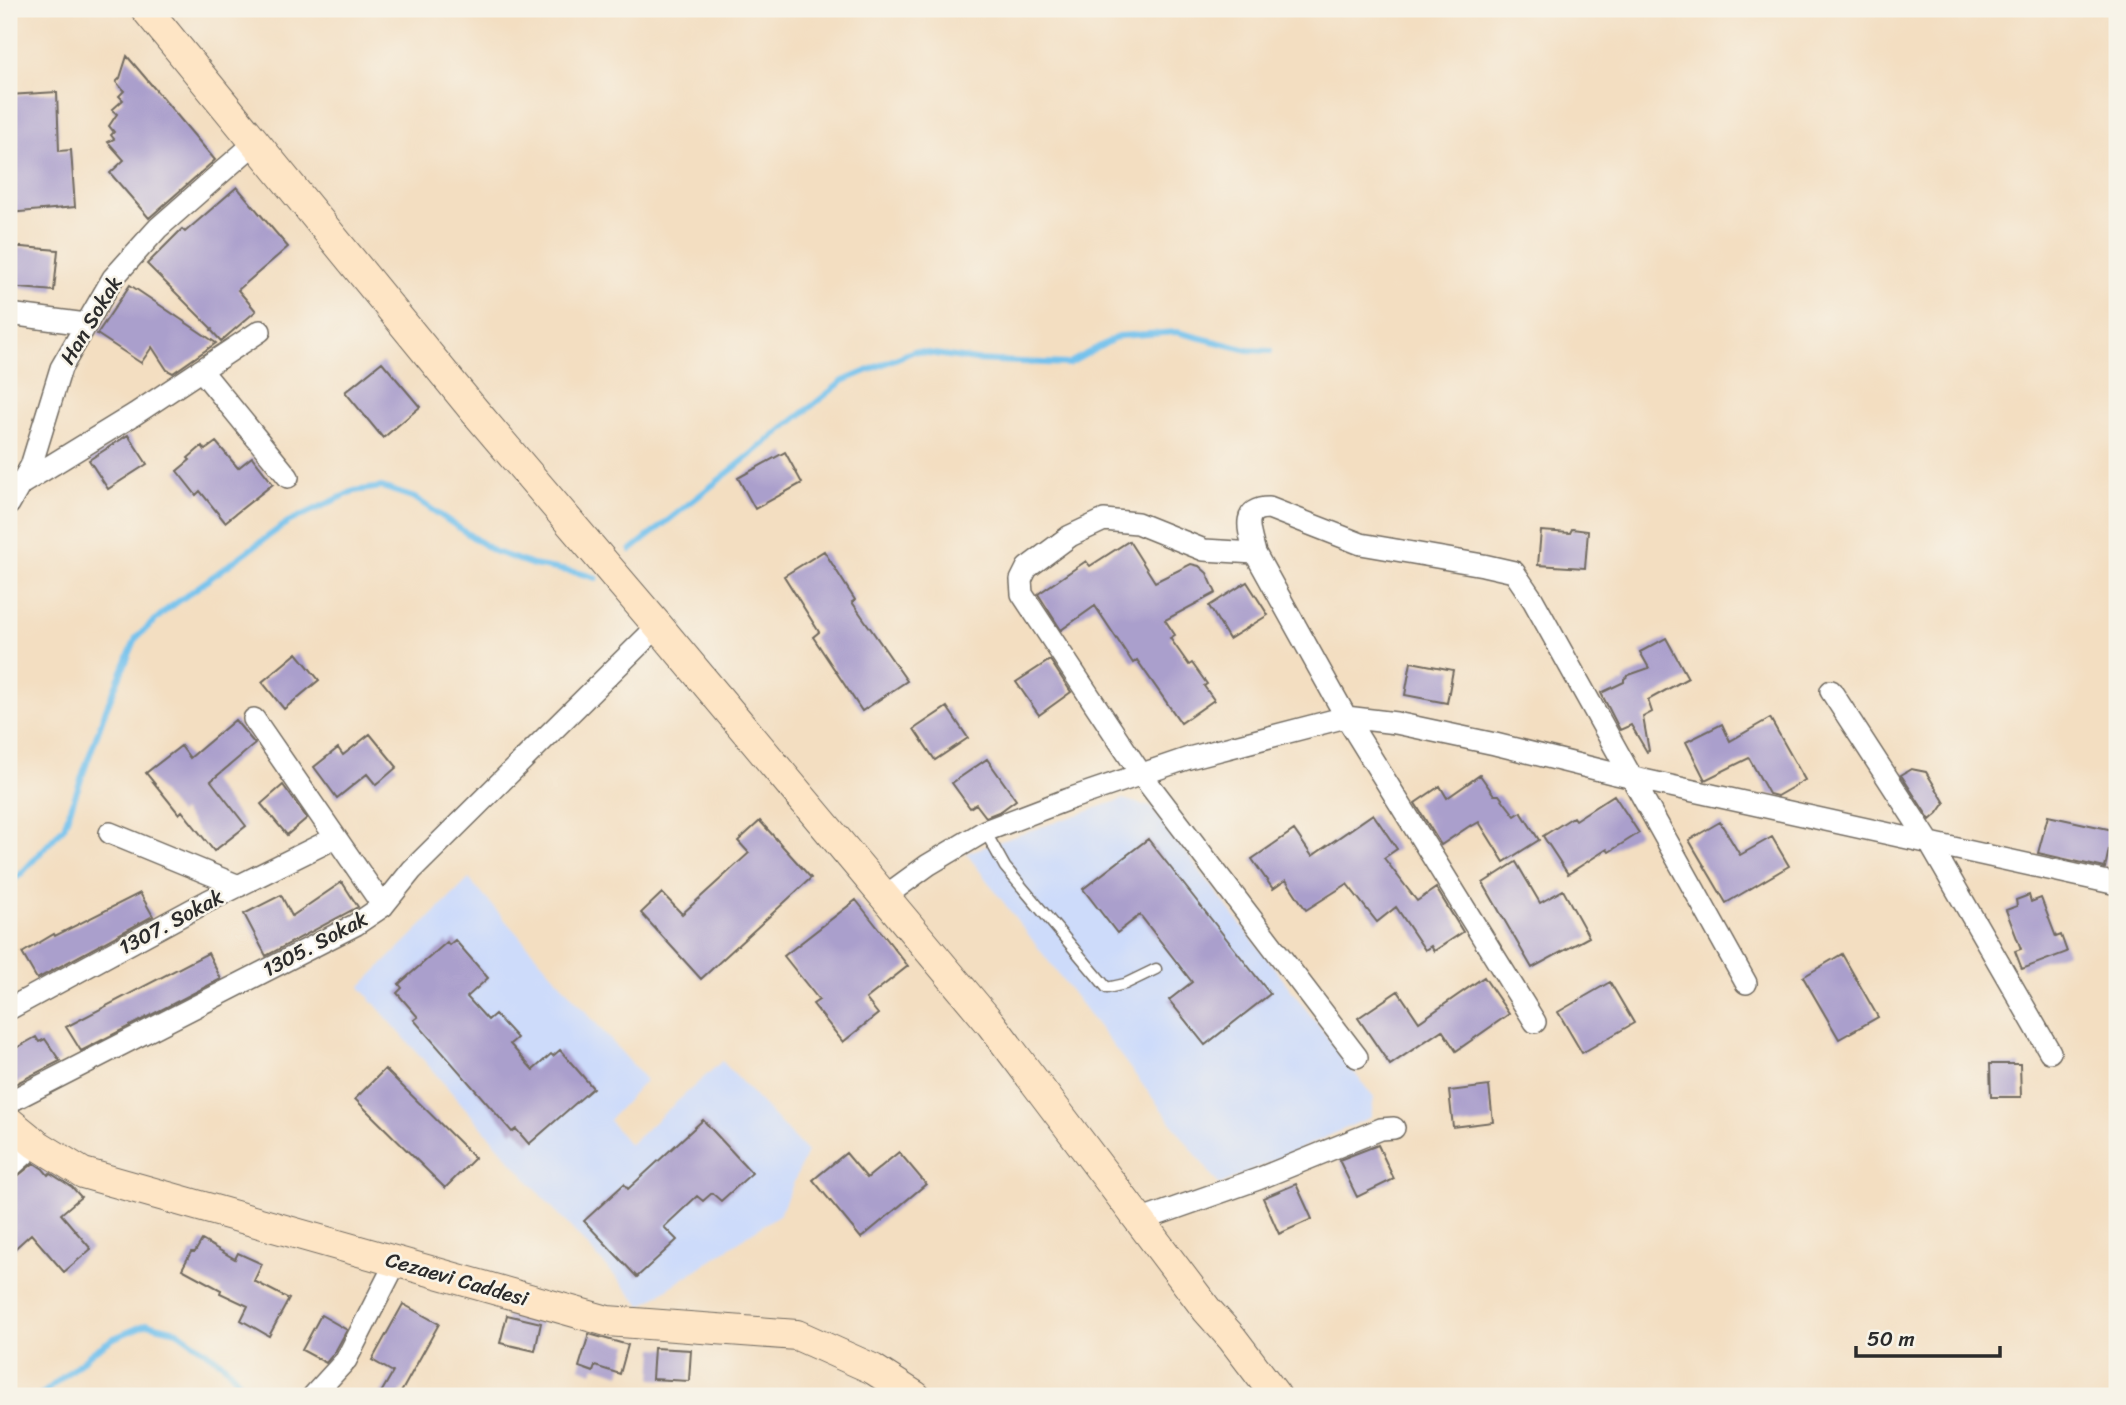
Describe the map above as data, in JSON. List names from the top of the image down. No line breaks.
{"streets":{"street":["Han Sokak","1307. Sokak","1305. Sokak","Cezaevi Caddesi"]},"scale_bar":"50 m"}
